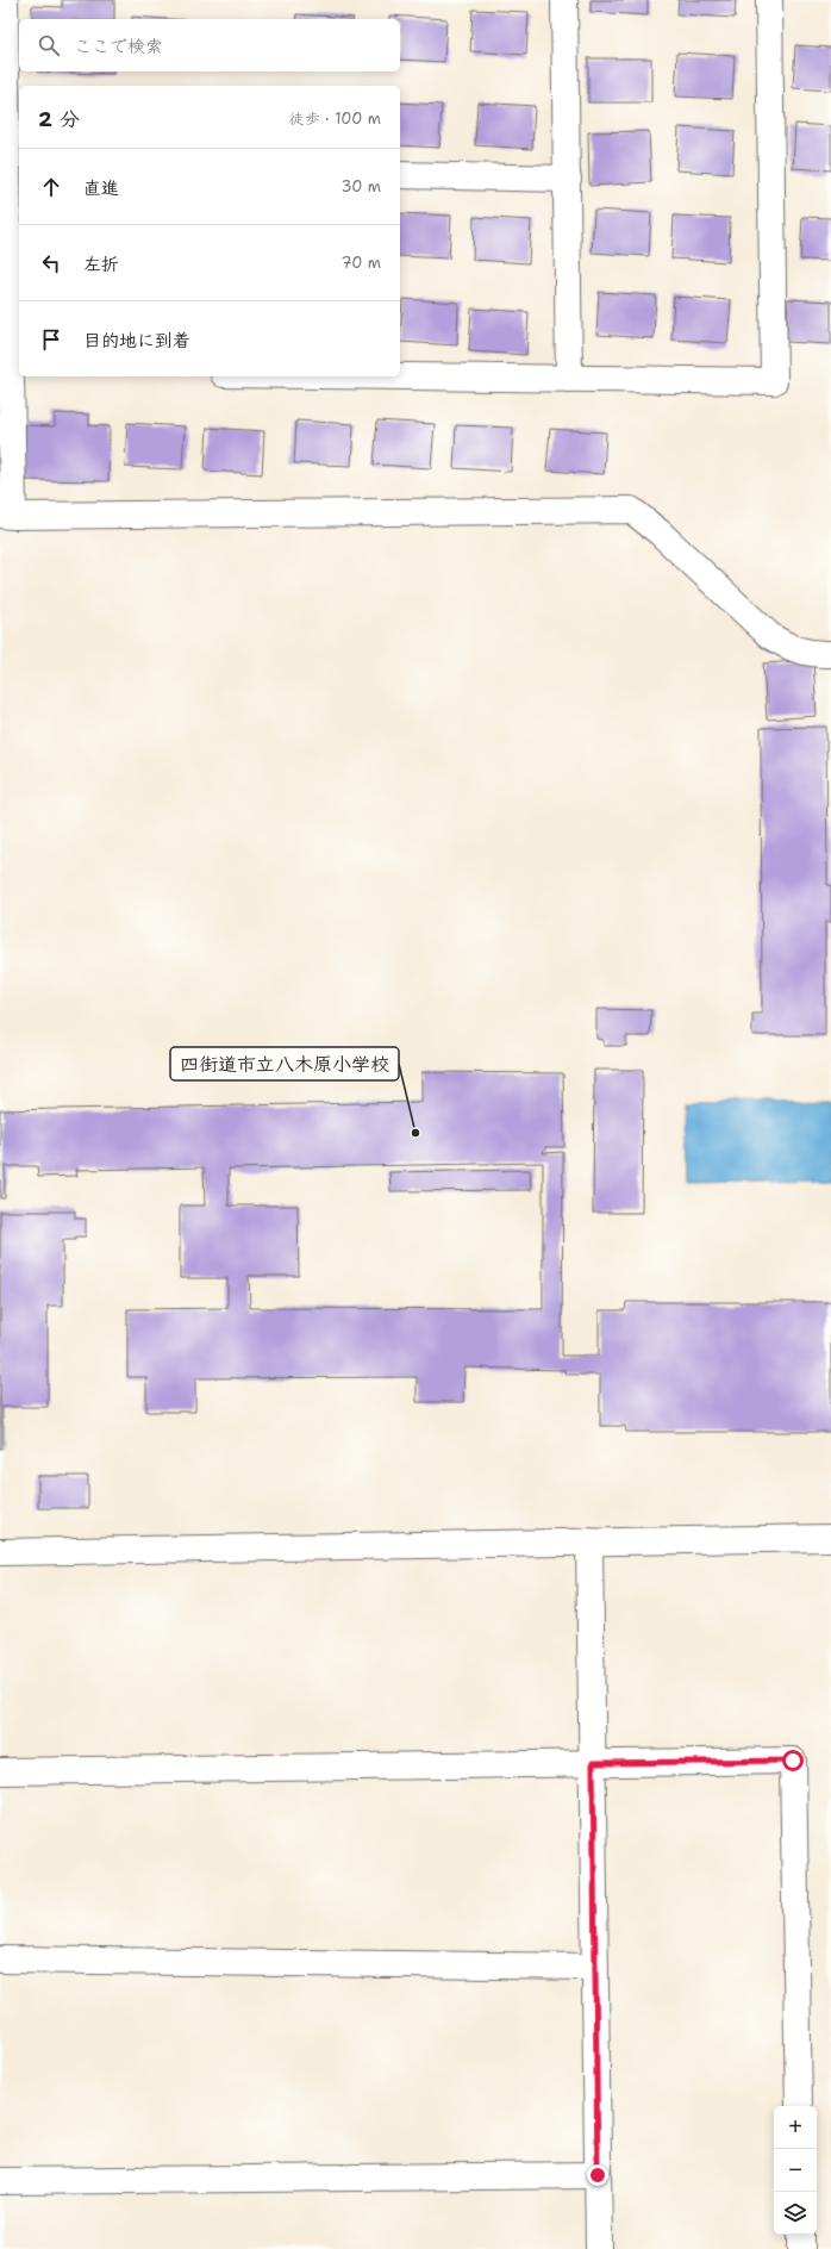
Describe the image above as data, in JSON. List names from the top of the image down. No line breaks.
{"places":["四街道市立八木原小学校"],"page":{"search":"ここで検索","heading":["2 分","徒歩 · 100 m"],"list":[["直進","30 m"],["左折","70 m"],"目的地に到着"],"map_buttons":["+","−"]}}
